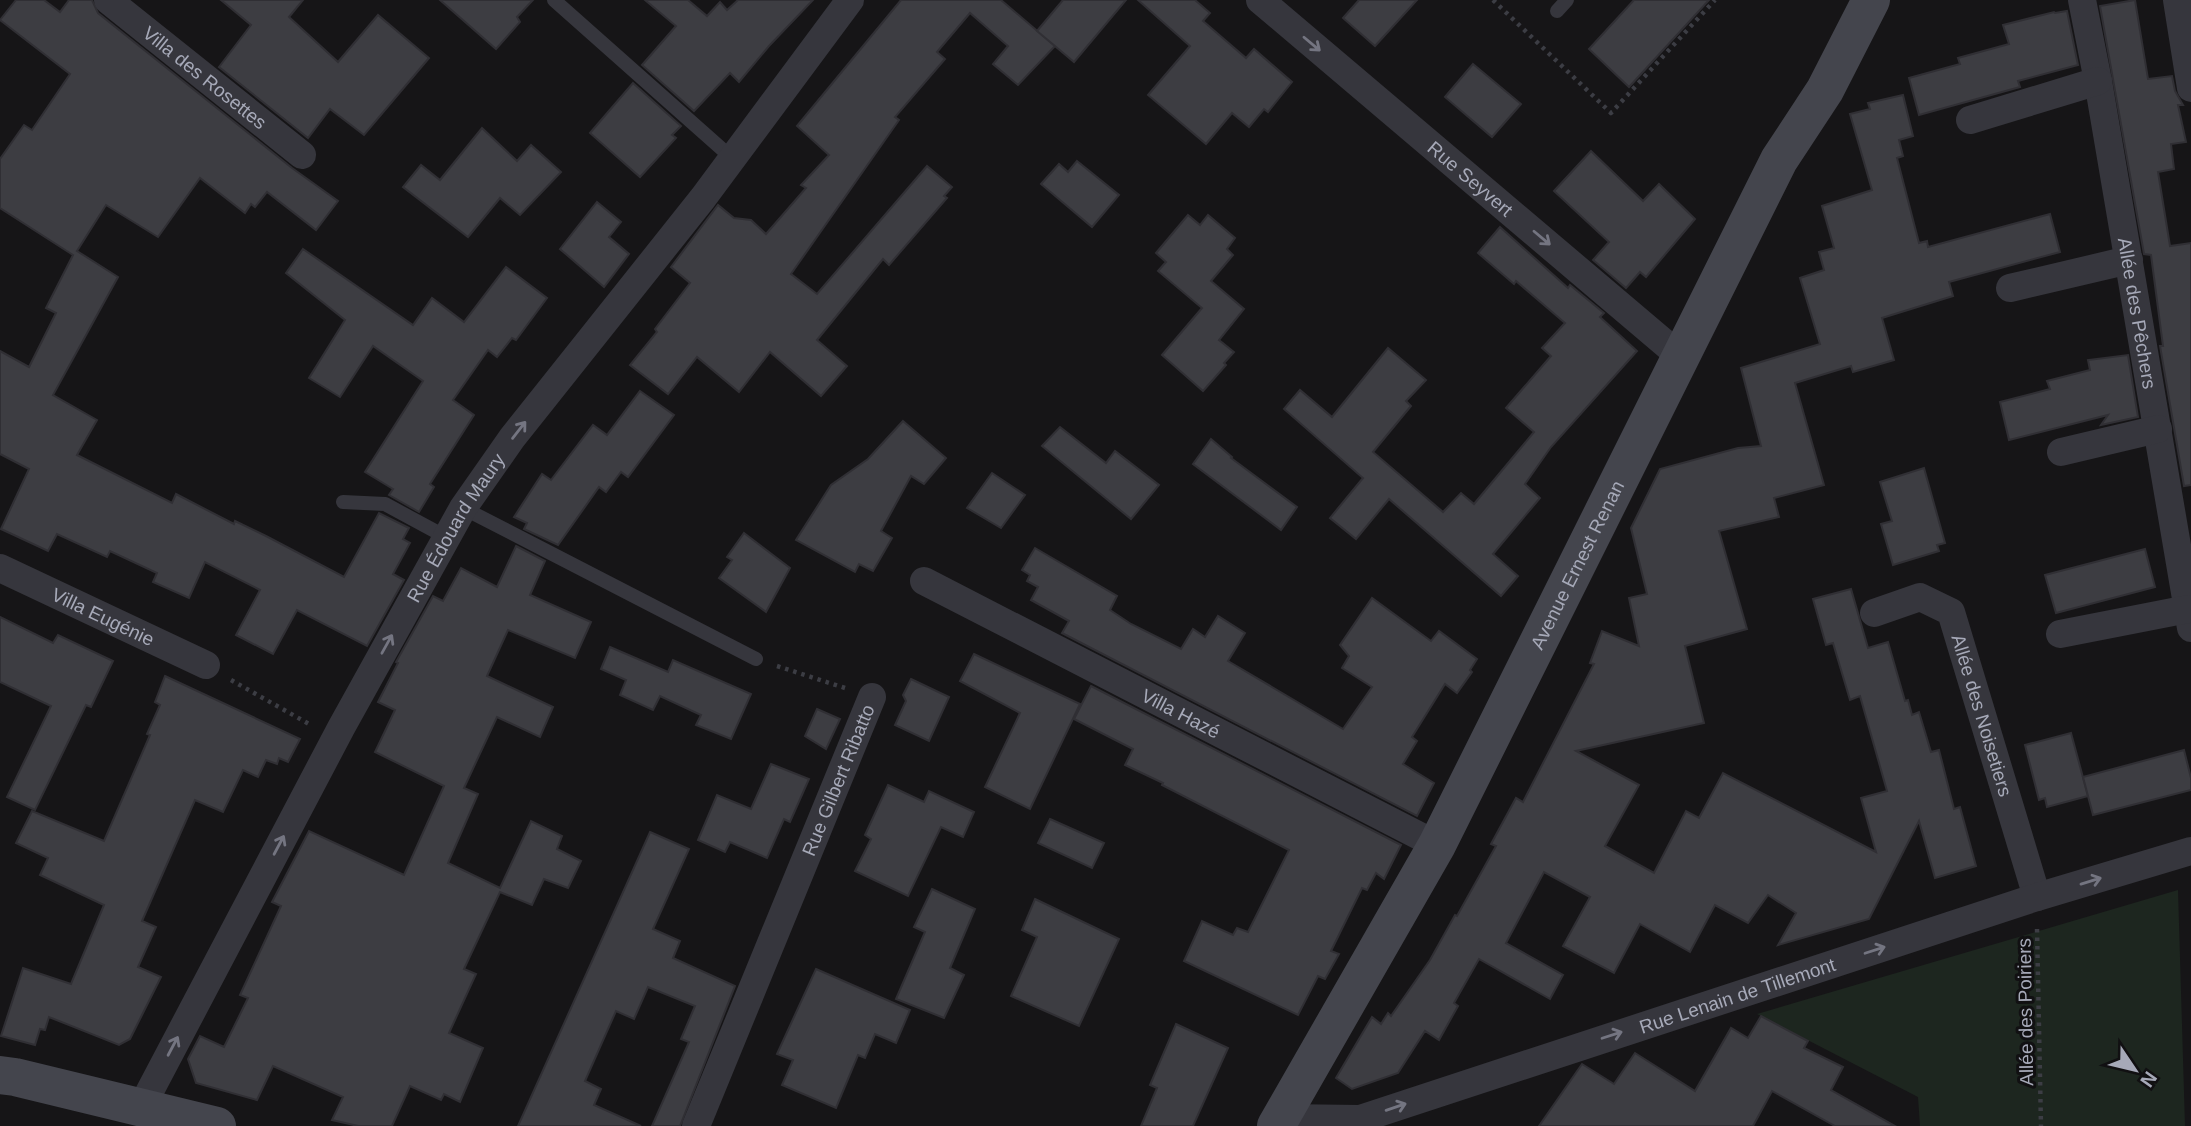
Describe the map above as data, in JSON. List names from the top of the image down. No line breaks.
{"streets":{"street":["Villa des Rosettes","Rue Seyvert","Allée des Pêchers","Rue Édouard Maury","Avenue Ernest Renan","Villa Eugénie","Villa Hazé","Allée des Noisetiers","Rue Gilbert Ribatto","Rue Lenain de Tillemont"],"path":["Allée des Poiriers"]},"crossings":[["Rue Seyvert","Avenue Ernest Renan"],["Avenue Ernest Renan","Villa Hazé"],["Avenue Ernest Renan","Rue Lenain de Tillemont"],["Allée des Noisetiers","Rue Lenain de Tillemont"],["Allée des Noisetiers","Allée des Poiriers"],["Rue Lenain de Tillemont","Allée des Poiriers"]],"one_way":["Rue Seyvert","Rue Édouard Maury","Rue Lenain de Tillemont"],"north":"bottom right"}
